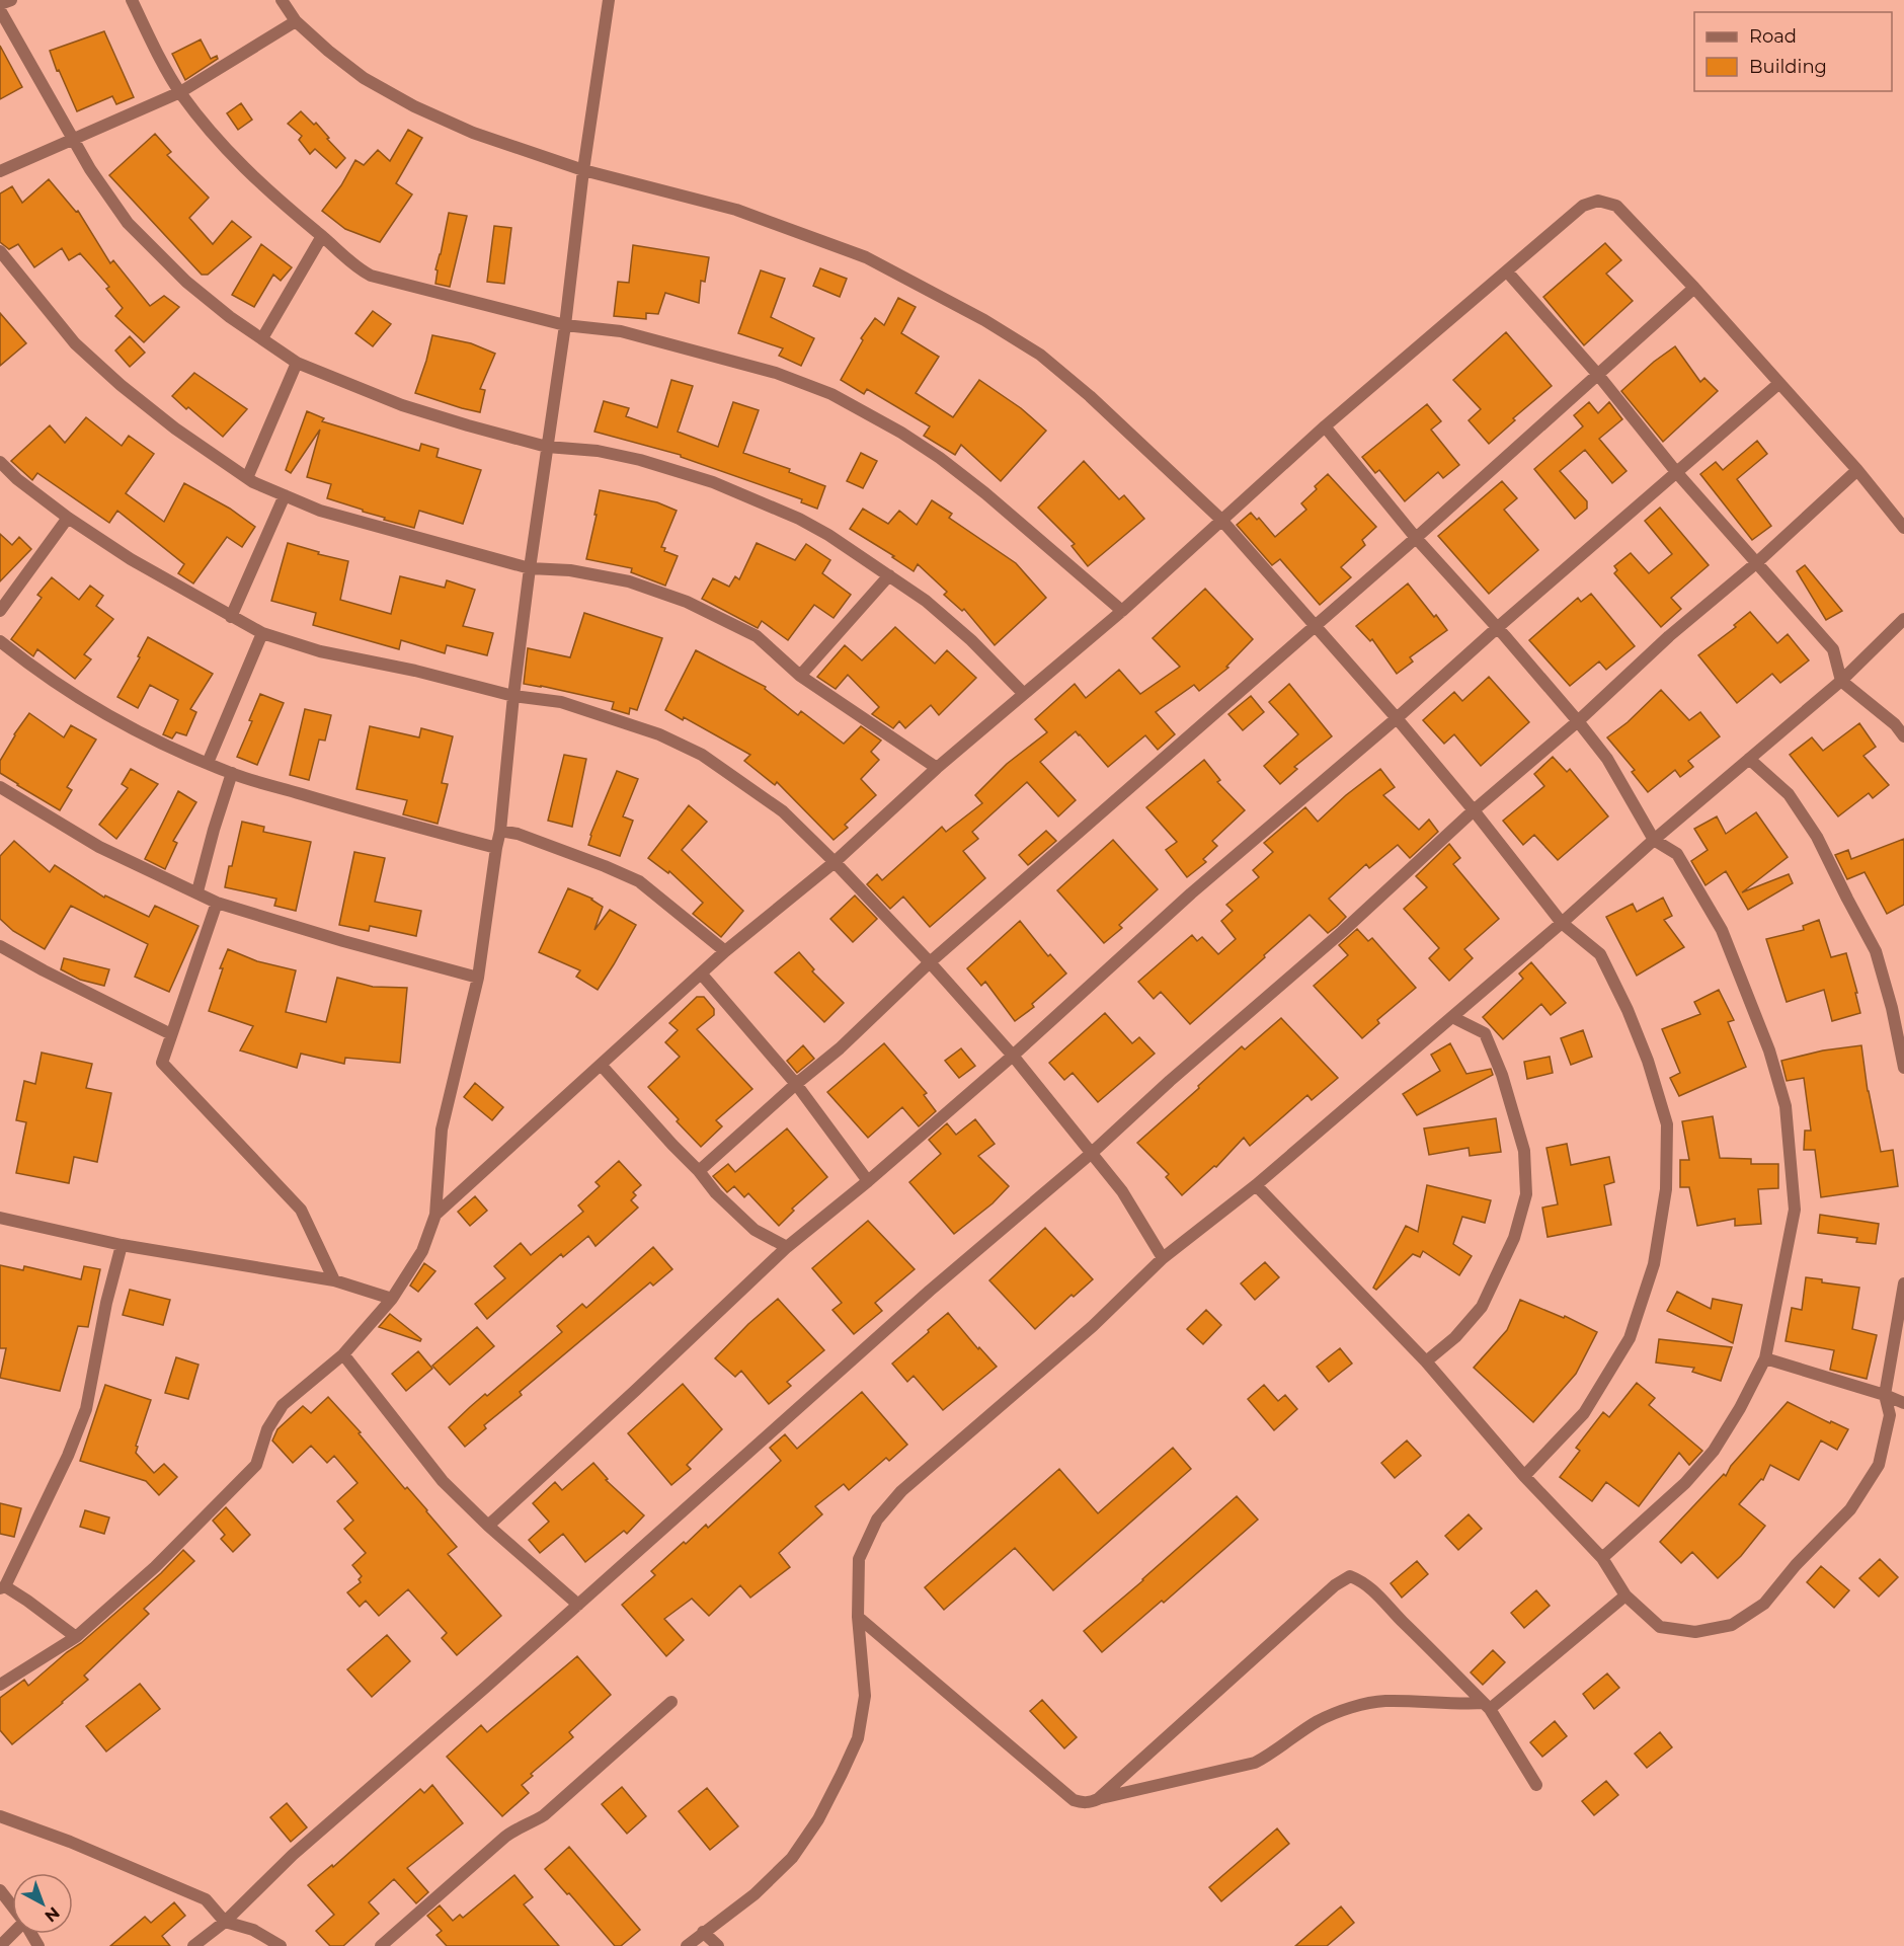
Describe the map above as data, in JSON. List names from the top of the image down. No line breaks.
{"legend":["Road","Building"],"north":"bottom right"}
